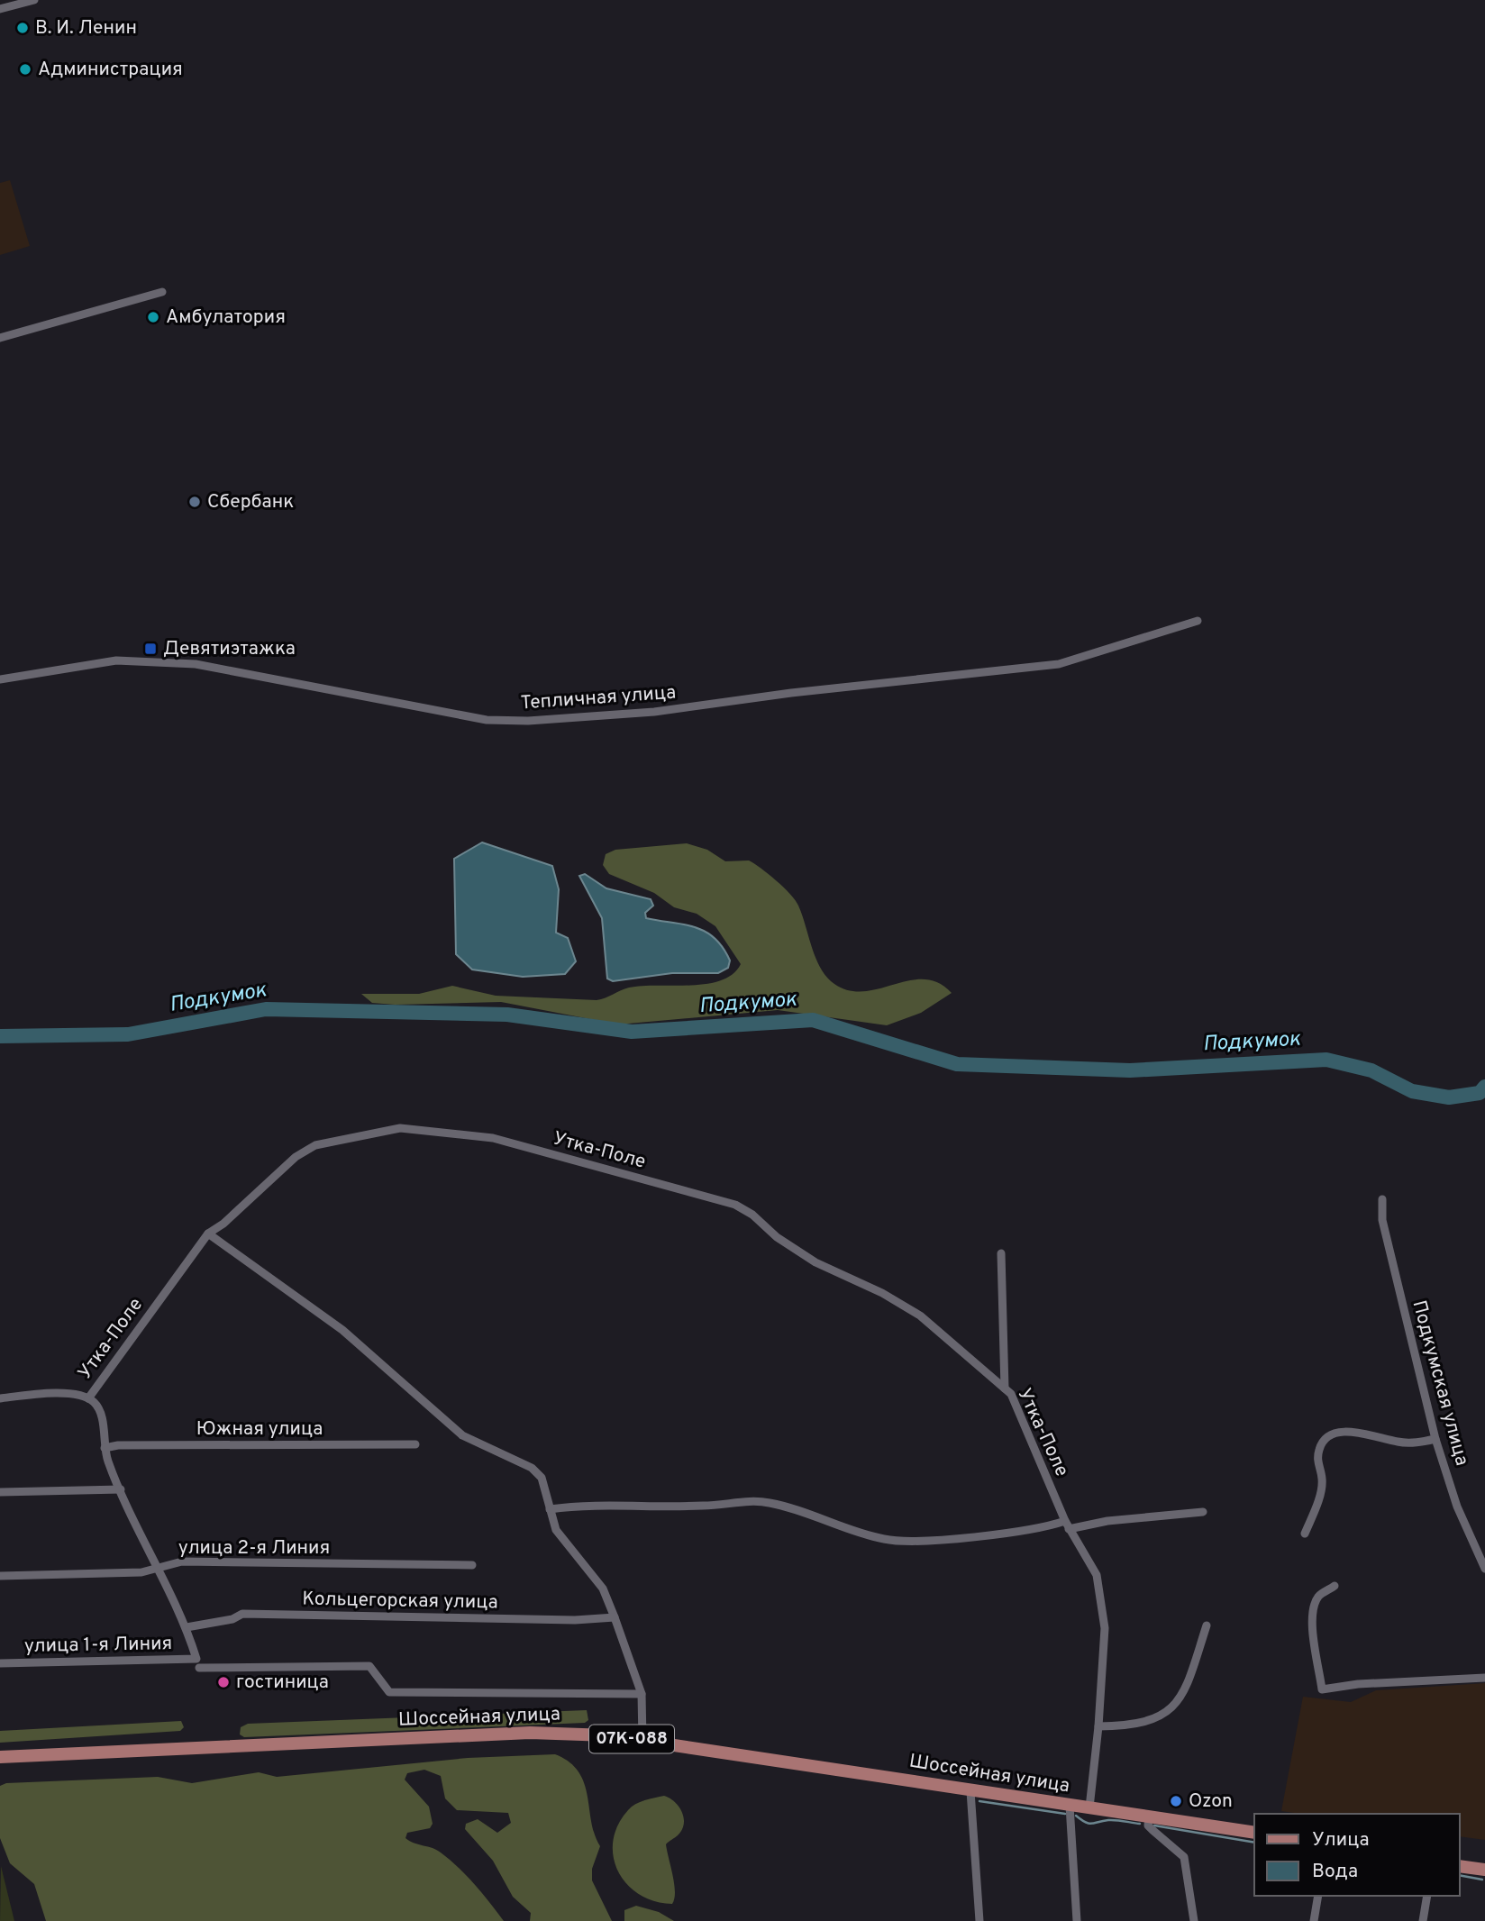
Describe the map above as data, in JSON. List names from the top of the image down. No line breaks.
{"streets":{"main road":["Шоссейная улица","07К-088"],"street":["Тепличная улица","Утка-Поле","Подкумская улица","Южная улица","улица 2-я Линия","Кольцегорская улица","улица 1-я Линия"]},"crossings":[["Утка-Поле","Шоссейная улица"],["Кольцегорская улица","улица 1-я Линия"]],"water":["Подкумок"],"places":{"other":["В. И. Ленин","Администрация","Амбулатория","Сбербанк","гостиница","Ozon"],"transit":["Девятиэтажка"]},"legend":["Улица","Вода"]}
